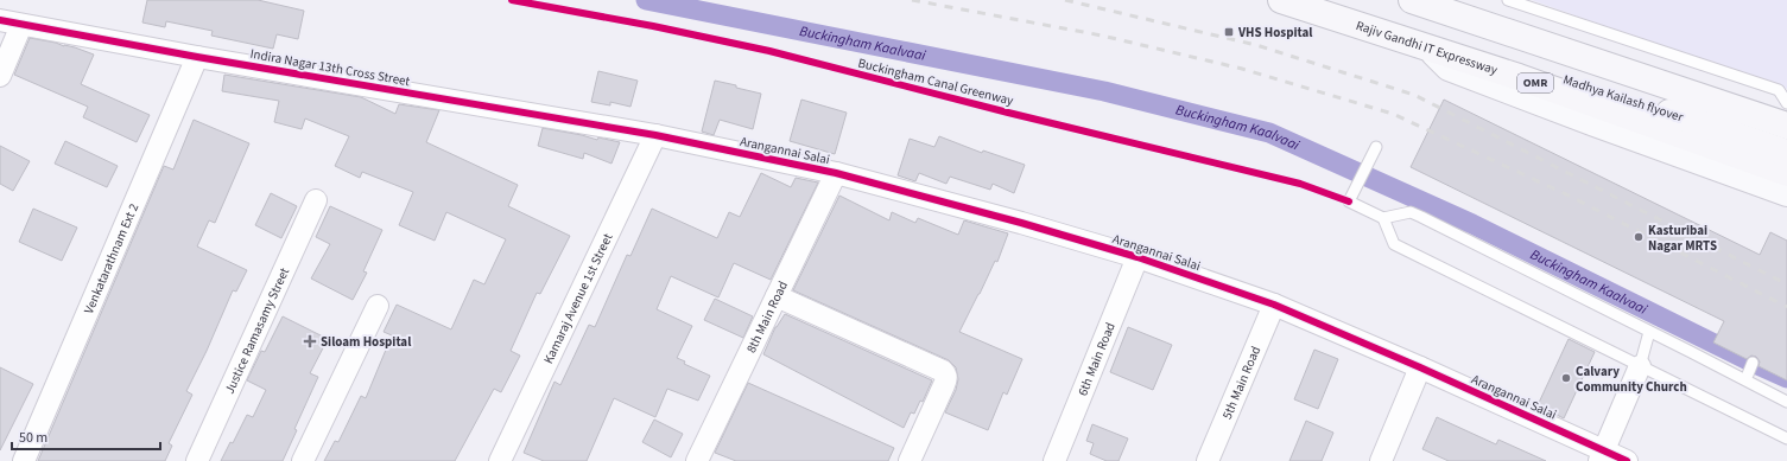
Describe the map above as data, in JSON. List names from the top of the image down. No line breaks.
{"streets":{"main road":["Rajiv Gandhi IT Expressway","OMR","Madhya Kailash flyover"],"street":["Indira Nagar 13th Cross Street","Arangannai Salai","Venkatarathnam Ext 2","Kamaraj Avenue 1st Street","8th Main Road","Justice Ramasamy Street","6th Main Road","5th Main Road"],"cycle path":["Buckingham Canal Greenway"]},"crossings":[["Rajiv Gandhi IT Expressway","Madhya Kailash flyover"],["Indira Nagar 13th Cross Street","Arangannai Salai"],["Indira Nagar 13th Cross Street","Venkatarathnam Ext 2"],["Indira Nagar 13th Cross Street","Kamaraj Avenue 1st Street"],["Arangannai Salai","Kamaraj Avenue 1st Street"],["Arangannai Salai","8th Main Road"],["Arangannai Salai","6th Main Road"],["Arangannai Salai","5th Main Road"]],"water":["Buckingham Kaalvaai"],"places":{"transit":["VHS Hospital"],"other":["Kasturibai Nagar MRTS","Calvary Community Church"],"health":["Siloam Hospital"]},"scale_bar":"50 m"}
